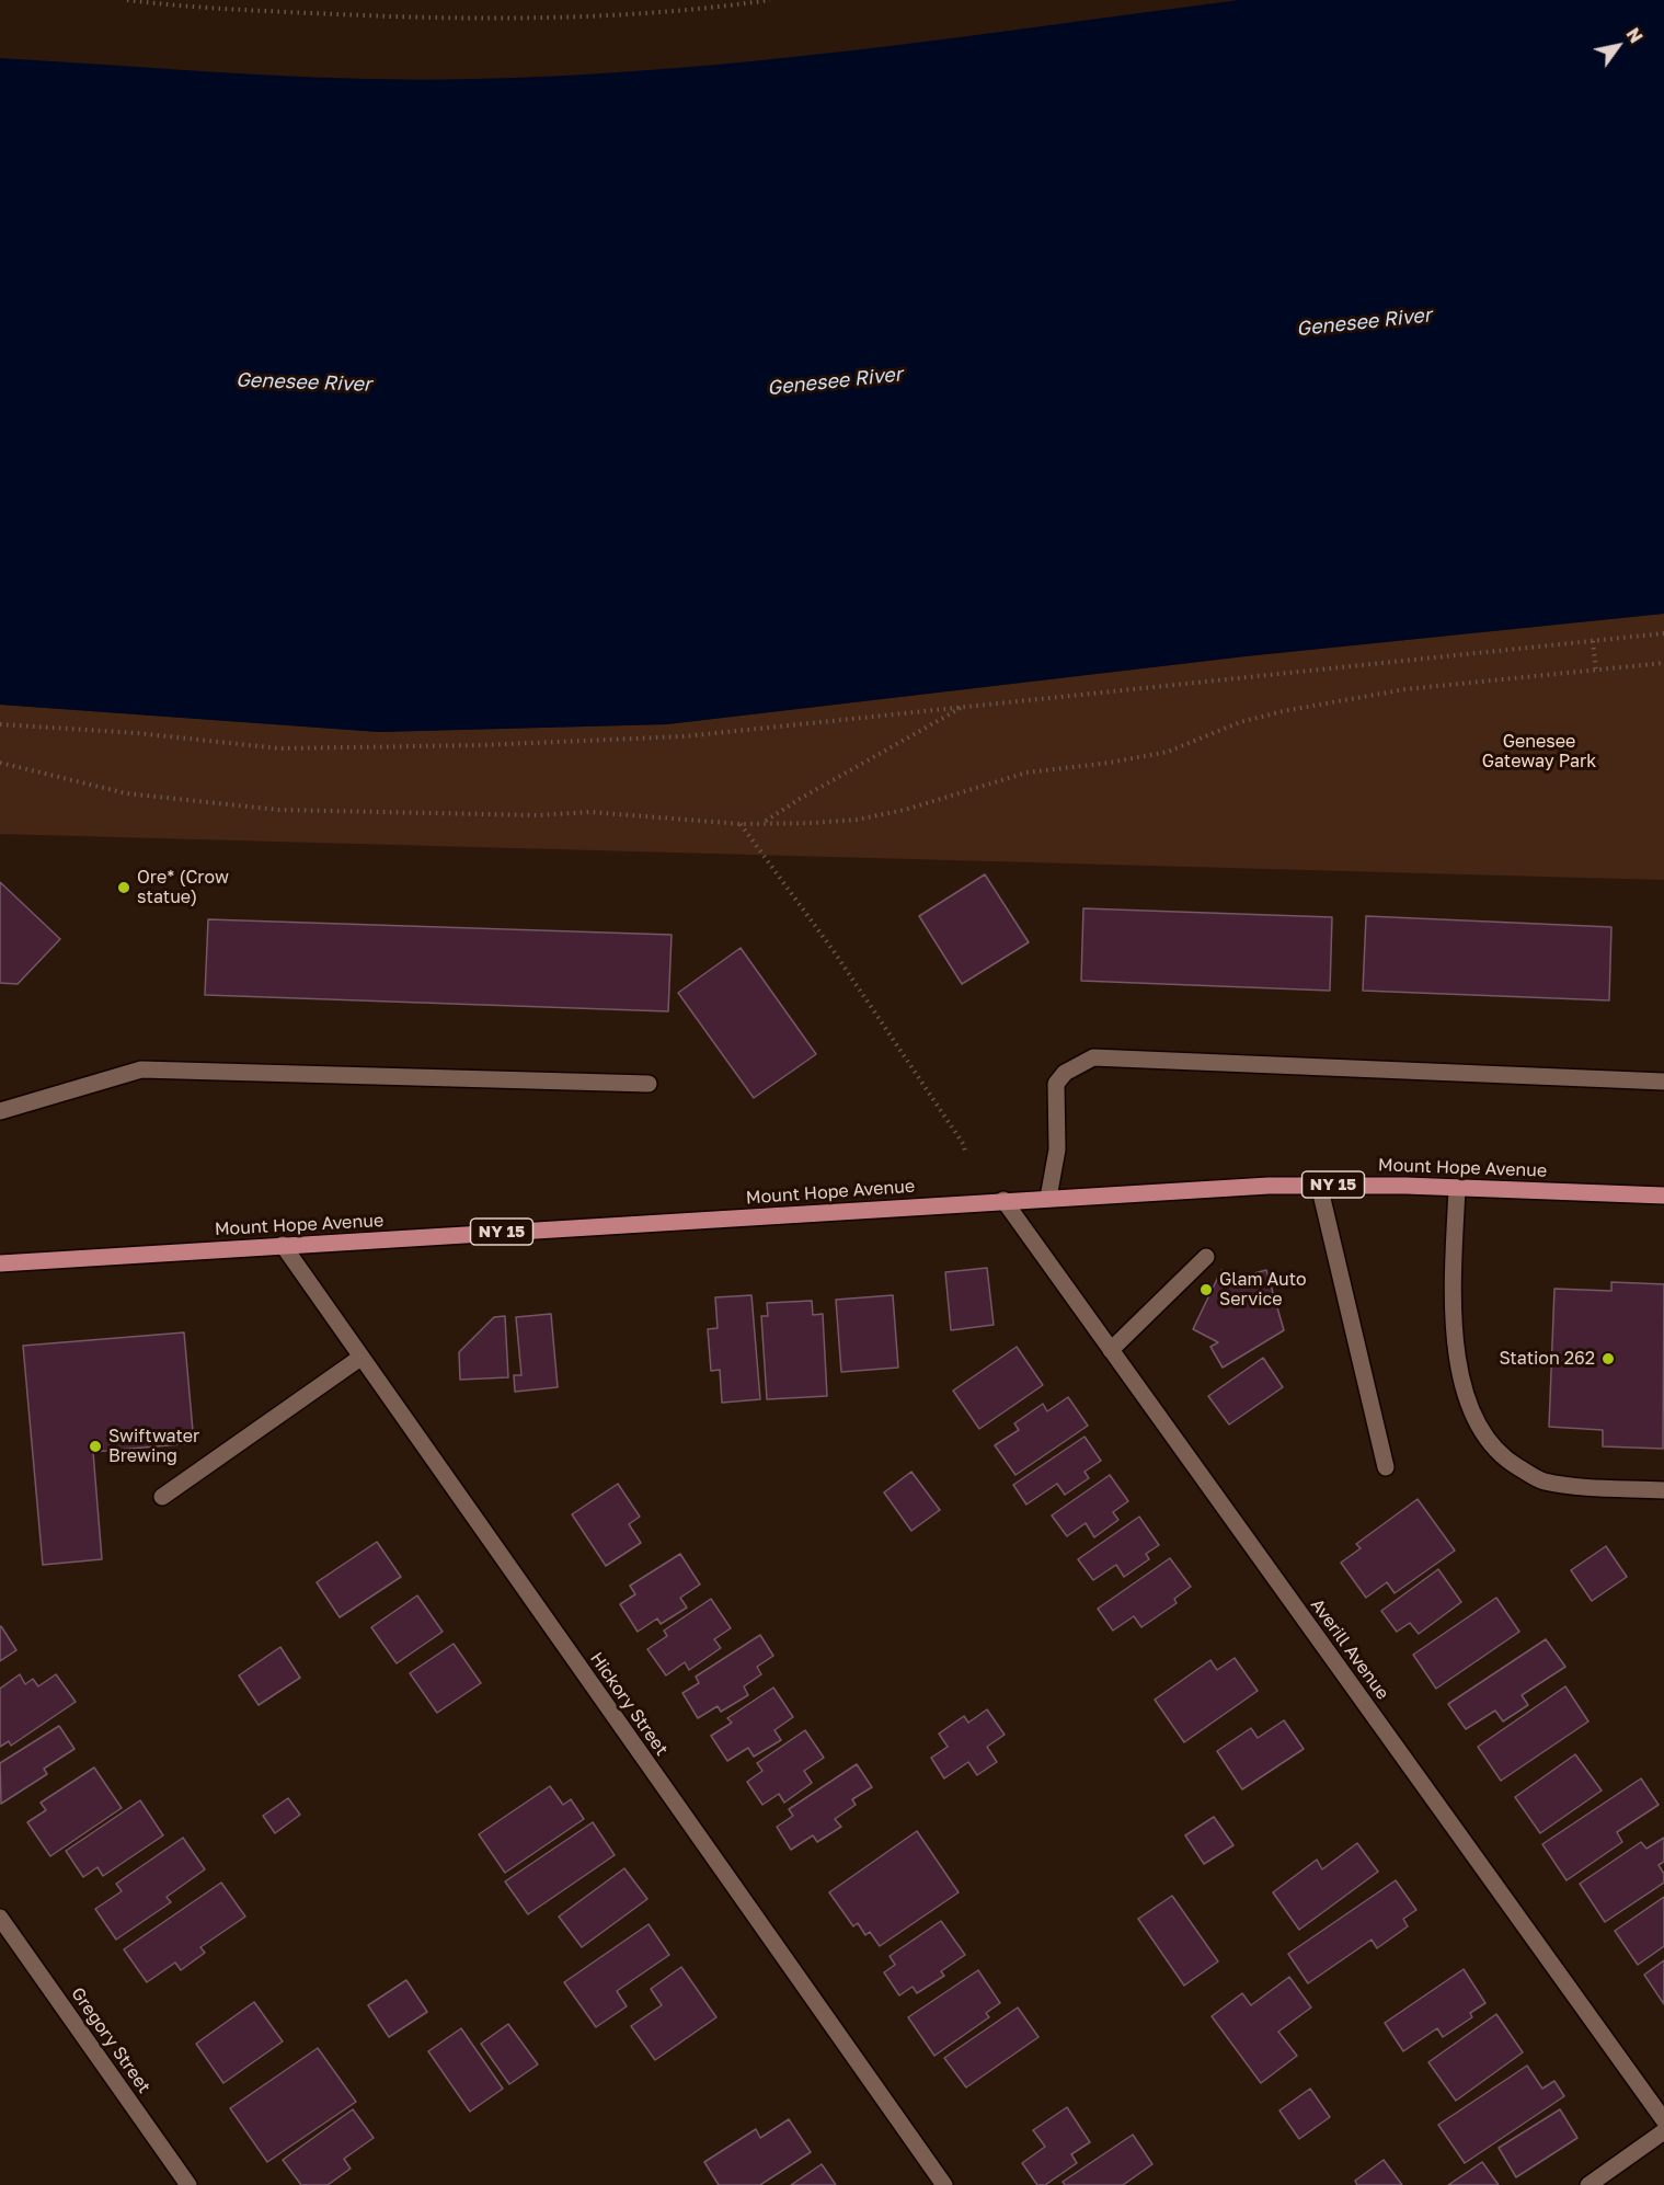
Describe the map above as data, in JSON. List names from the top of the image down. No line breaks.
{"streets":{"main road":["Mount Hope Avenue","NY 15"],"street":["Averill Avenue","Hickory Street","Gregory Street"]},"crossings":[["Mount Hope Avenue","Averill Avenue"],["Mount Hope Avenue","Hickory Street"]],"water":["Genesee River"],"parks":["Genesee Gateway Park"],"places":["Ore* (Crow statue)","Glam Auto Service","Station 262","Swiftwater Brewing"],"north":"top right"}
